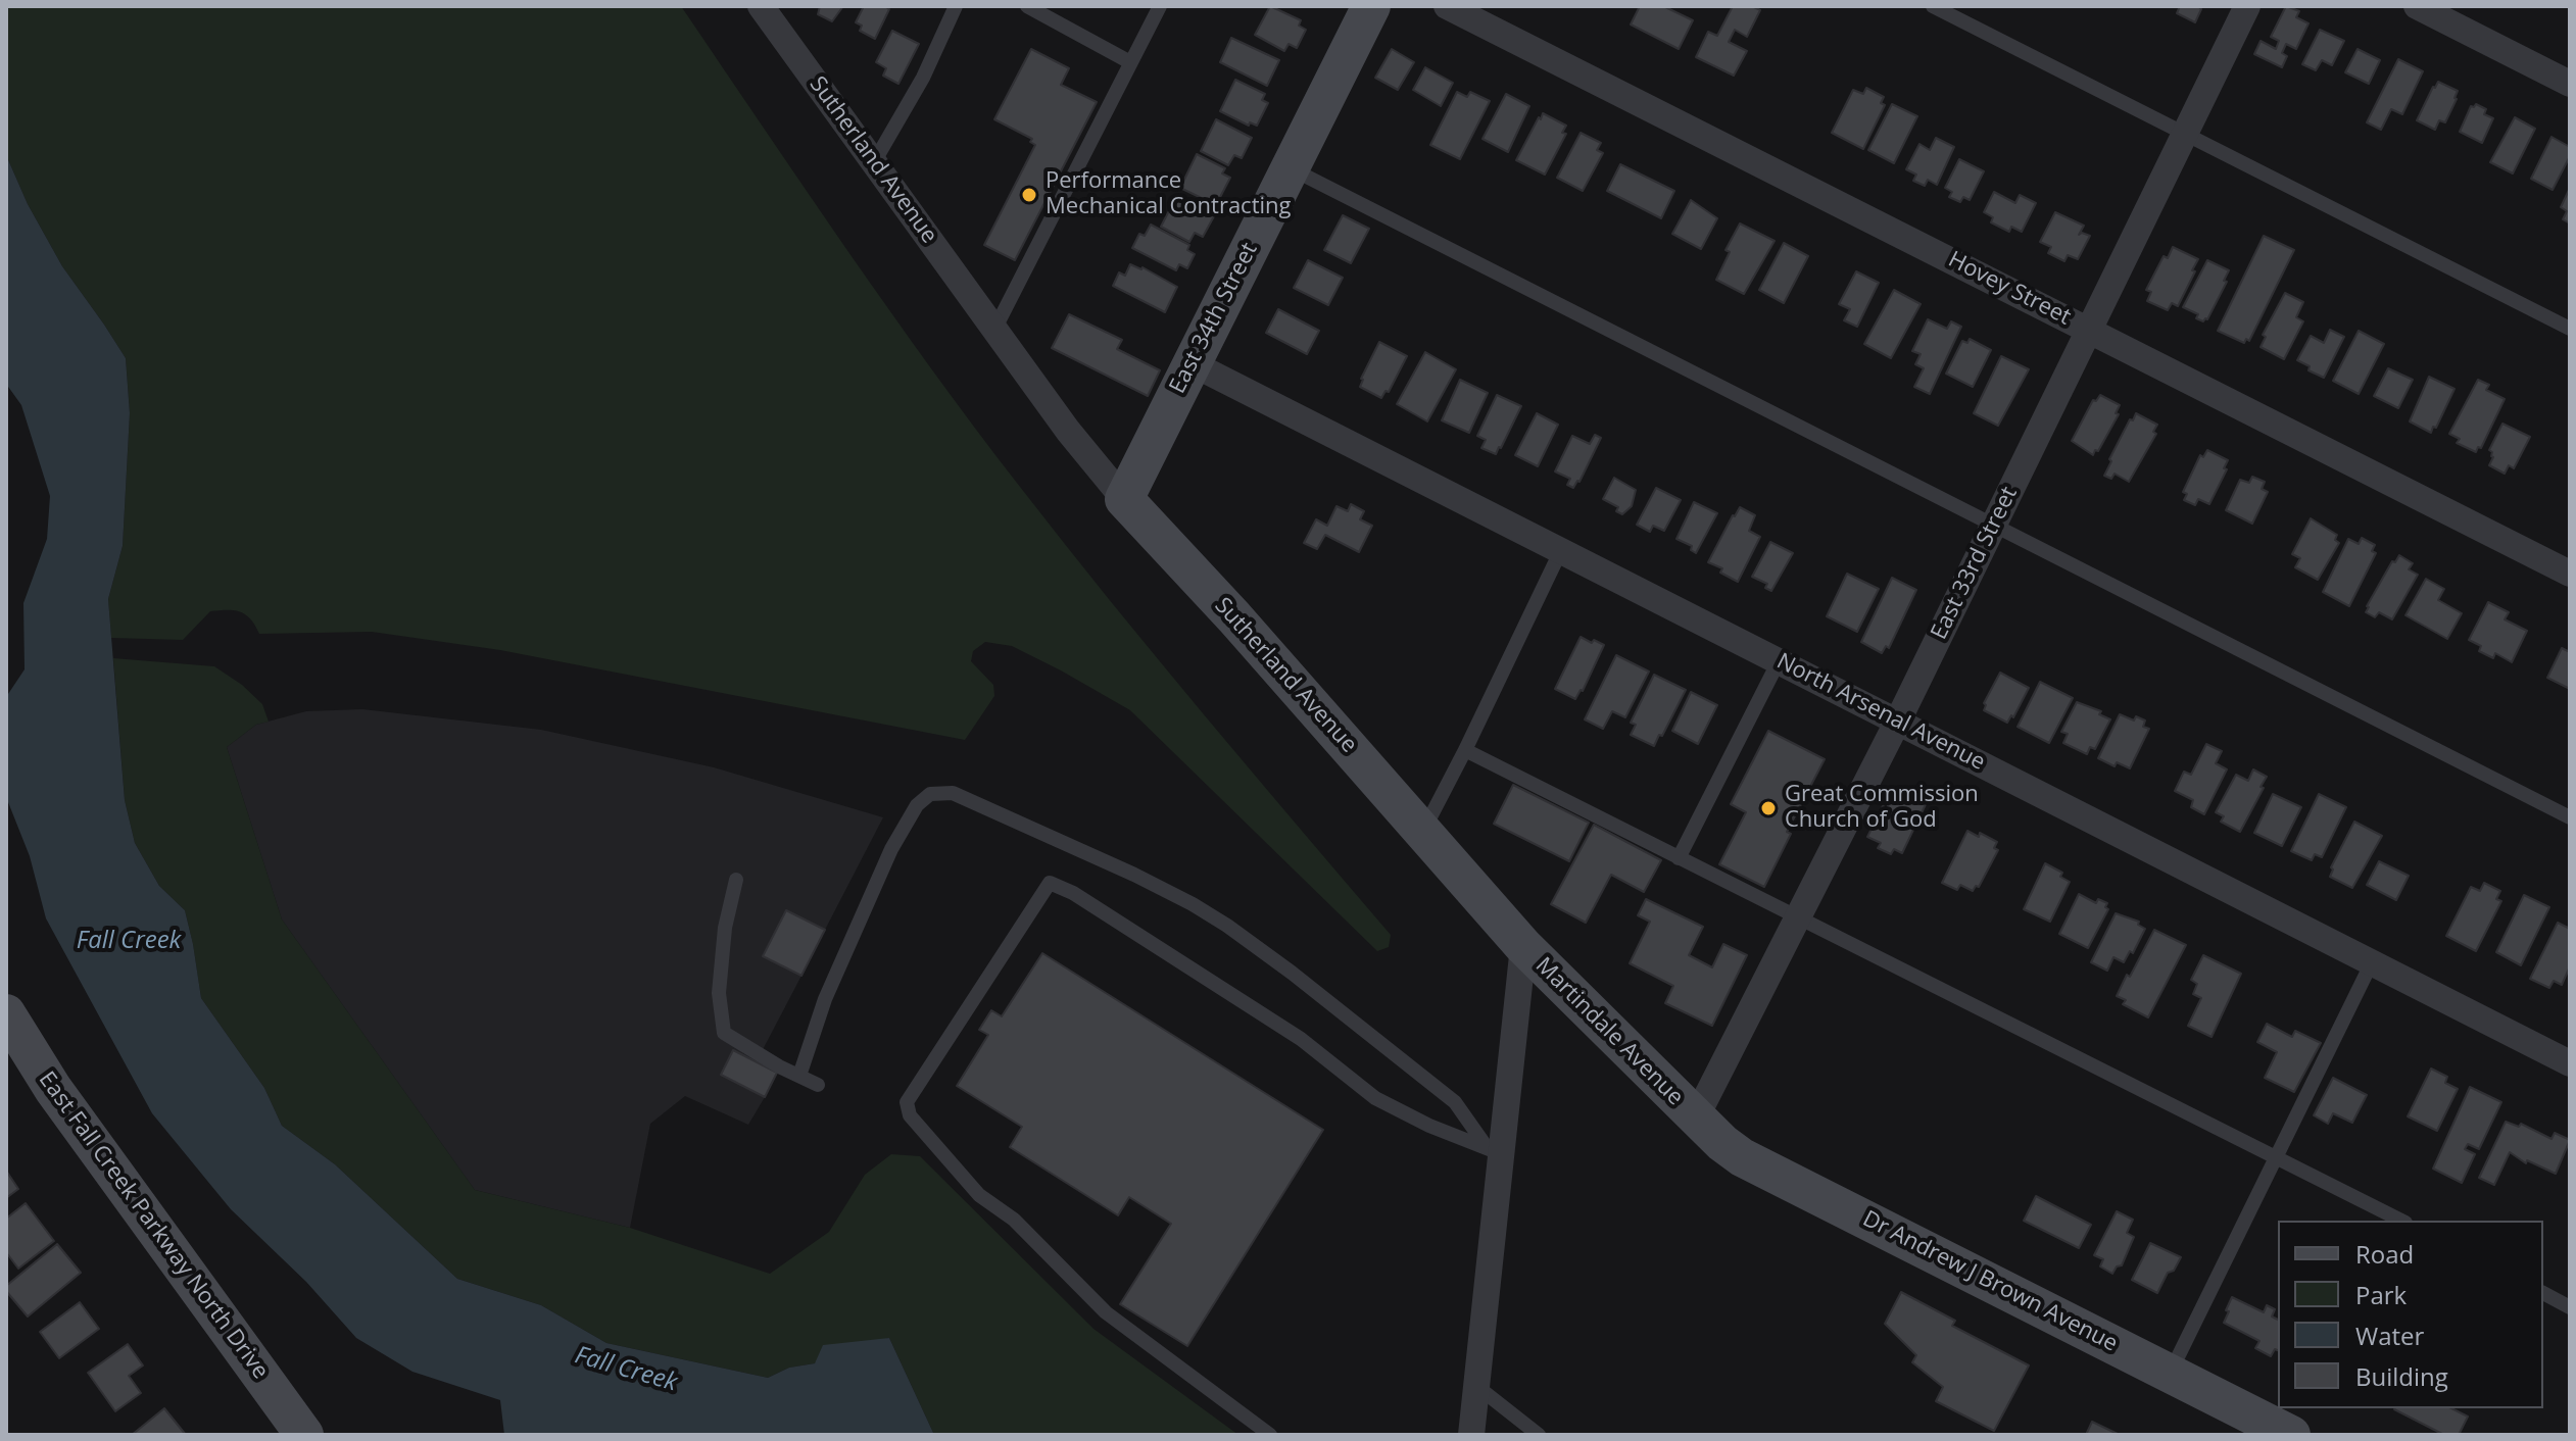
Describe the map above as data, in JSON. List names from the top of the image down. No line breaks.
{"streets":{"main road":["Sutherland Avenue","East 34th Street","Martindale Avenue","East Fall Creek Parkway North Drive","Dr Andrew J Brown Avenue"],"street":["Hovey Street","East 33rd Street","North Arsenal Avenue"]},"crossings":[["Sutherland Avenue","East 34th Street"],["Sutherland Avenue","Martindale Avenue"],["Hovey Street","East 33rd Street"],["East 34th Street","North Arsenal Avenue"],["East 33rd Street","North Arsenal Avenue"],["East 33rd Street","Martindale Avenue"],["East 33rd Street","Dr Andrew J Brown Avenue"],["Martindale Avenue","Dr Andrew J Brown Avenue"]],"water":["Fall Creek"],"places":["Performance Mechanical Contracting","Great Commission Church of God"],"legend":["Road","Park","Water","Building"]}
